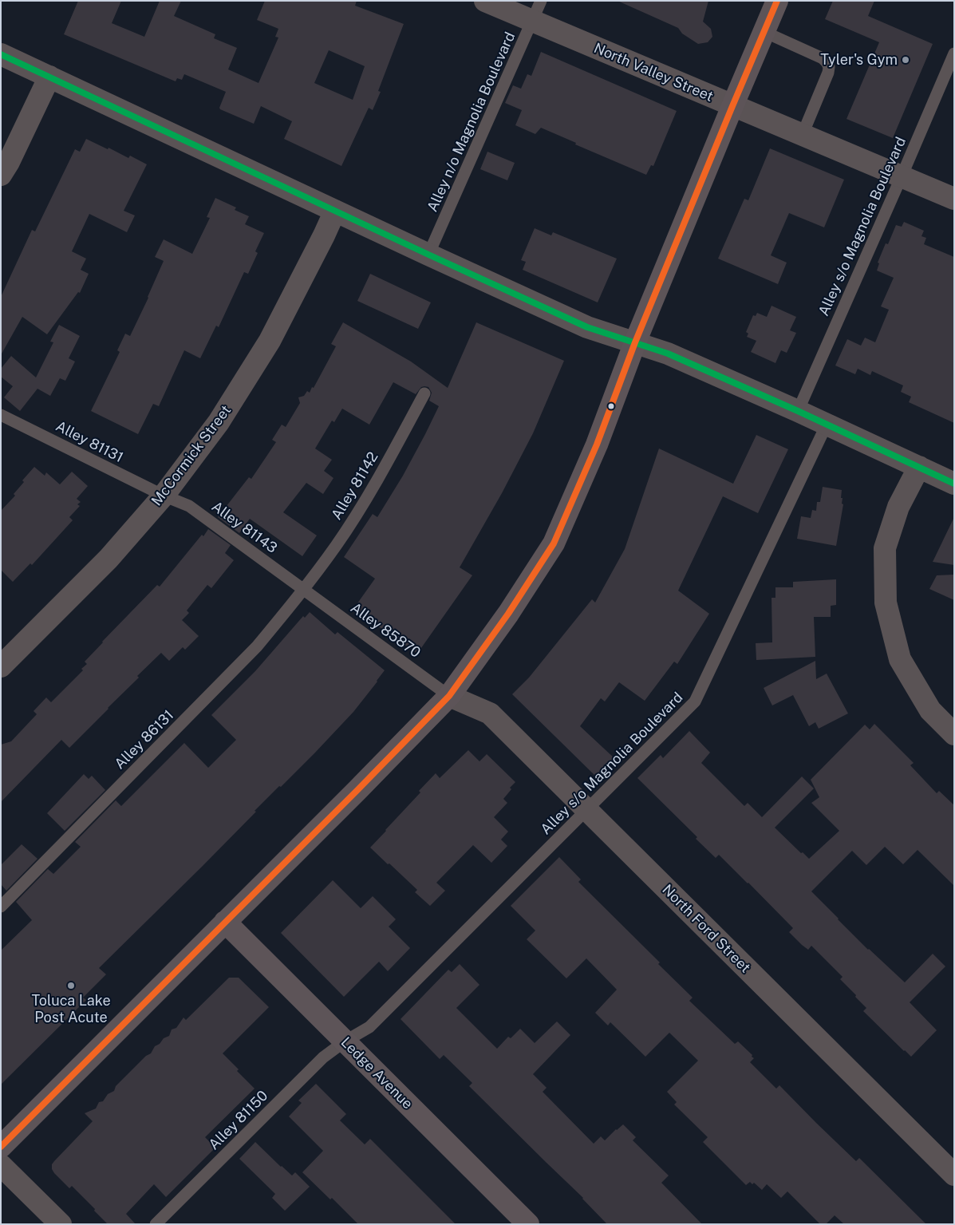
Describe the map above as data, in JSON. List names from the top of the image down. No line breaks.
{"streets":{"main road":["Ledge Avenue"],"street":["North Valley Street","McCormick Street","North Ford Street"],"lane":["Alley n/o Magnolia Boulevard","Alley s/o Magnolia Boulevard","Alley 81131","Alley 81142","Alley 81143","Alley 85870","Alley 86131","Alley 81150"]},"crossings":[["North Valley Street","Alley n/o Magnolia Boulevard"],["North Valley Street","Alley s/o Magnolia Boulevard"],["Alley s/o Magnolia Boulevard","North Ford Street"],["Alley s/o Magnolia Boulevard","Ledge Avenue"],["Alley s/o Magnolia Boulevard","Alley 81150"],["Alley 81131","McCormick Street"],["Alley 81131","Alley 81143"],["McCormick Street","Alley 81143"],["Alley 81142","Alley 81143"],["Alley 81142","Alley 85870"],["Alley 81142","Alley 86131"],["Alley 81143","Alley 85870"],["Alley 81143","Alley 86131"],["Alley 85870","Alley 86131"],["Alley 85870","North Ford Street"],["Ledge Avenue","Alley 81150"]],"places":["Tyler's Gym","Toluca Lake Post Acute"]}
